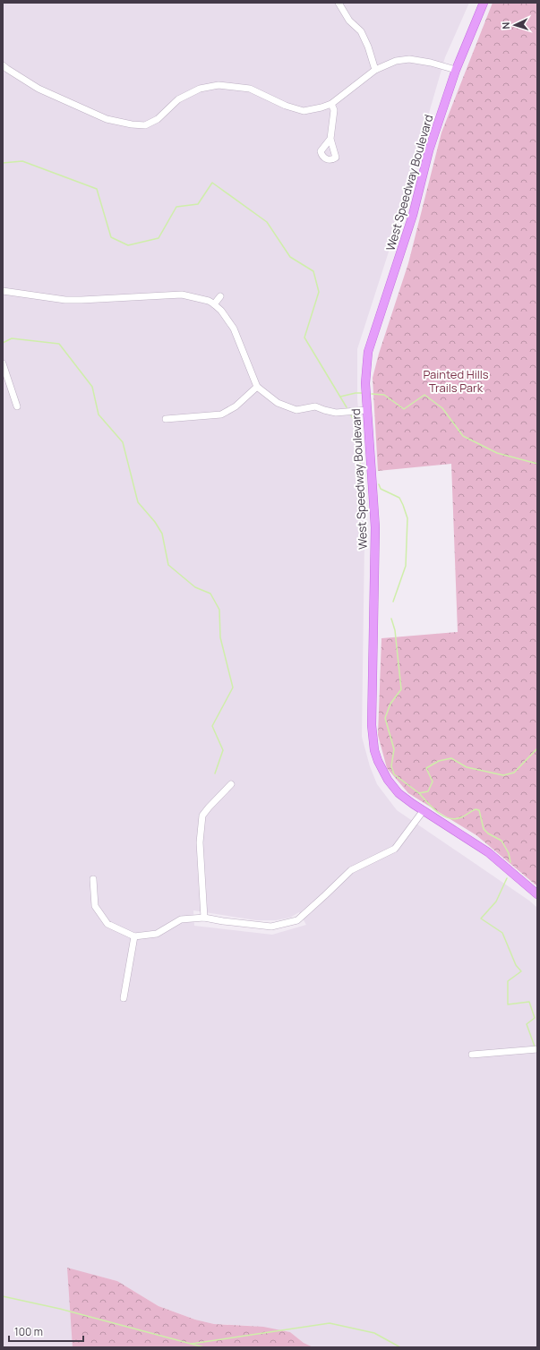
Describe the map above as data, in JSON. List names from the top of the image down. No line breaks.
{"streets":{"main road":["West Speedway Boulevard"]},"parks":["Painted Hills Trails Park"],"scale_bar":"100 m","north":"left"}
